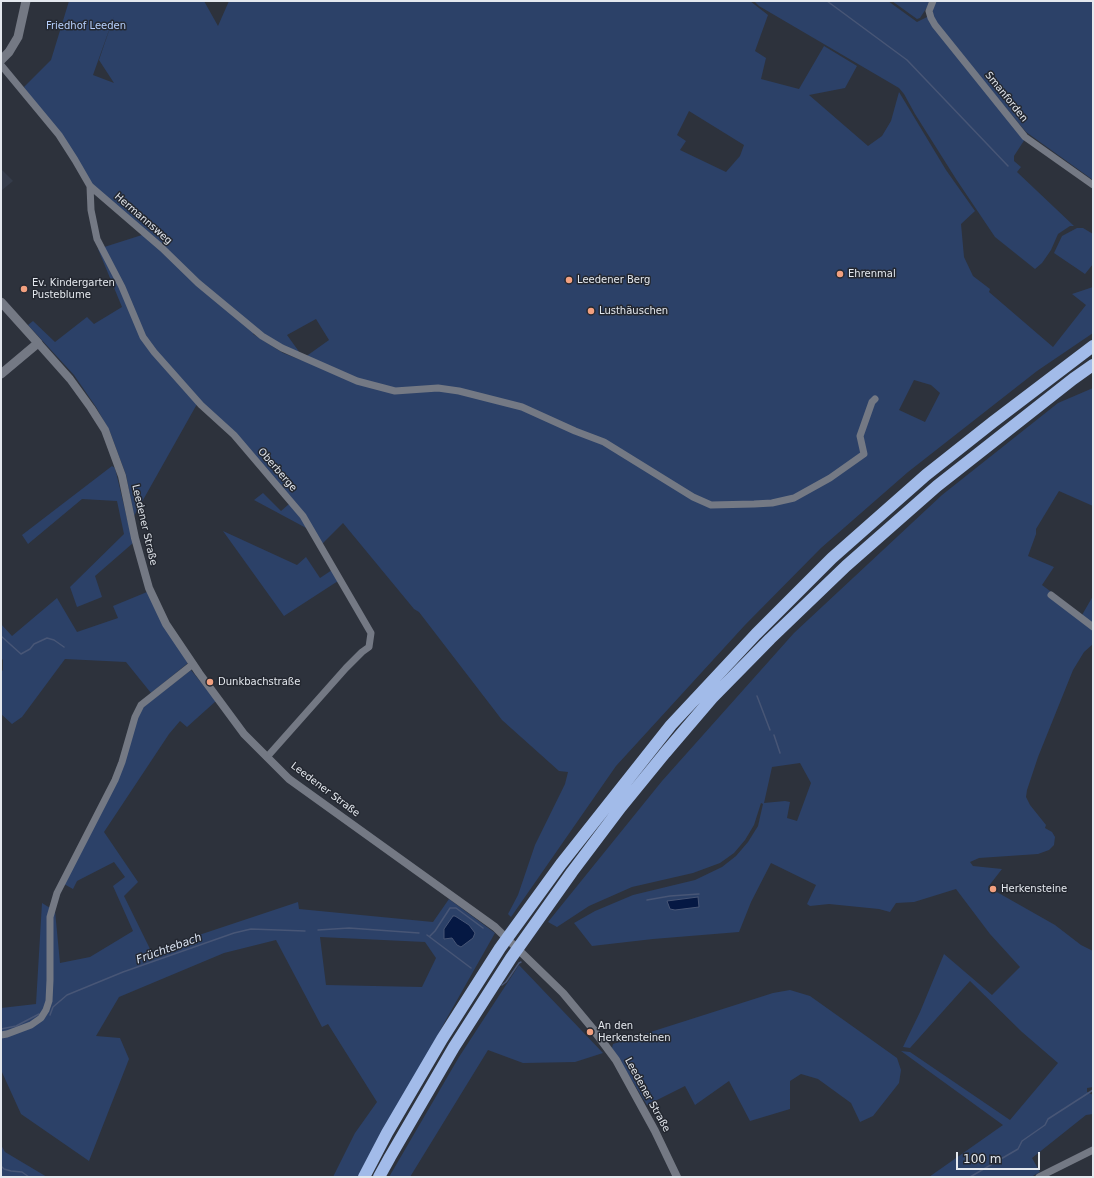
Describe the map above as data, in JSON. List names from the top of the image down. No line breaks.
{"streets":{"main road":["Leedener Straße"],"street":["Smanforden","Hermannsweg","Oberberge"]},"crossings":[["Hermannsweg","Oberberge"],["Oberberge","Leedener Straße"]],"water":["Früchtebach"],"parks":["Friedhof Leeden"],"places":["Ehrenmal","Leedener Berg","Ev. Kindergarten Pusteblume","Lusthäuschen","Dunkbachstraße","Herkensteine","An den Herkensteinen"],"scale_bar":"100 m"}
